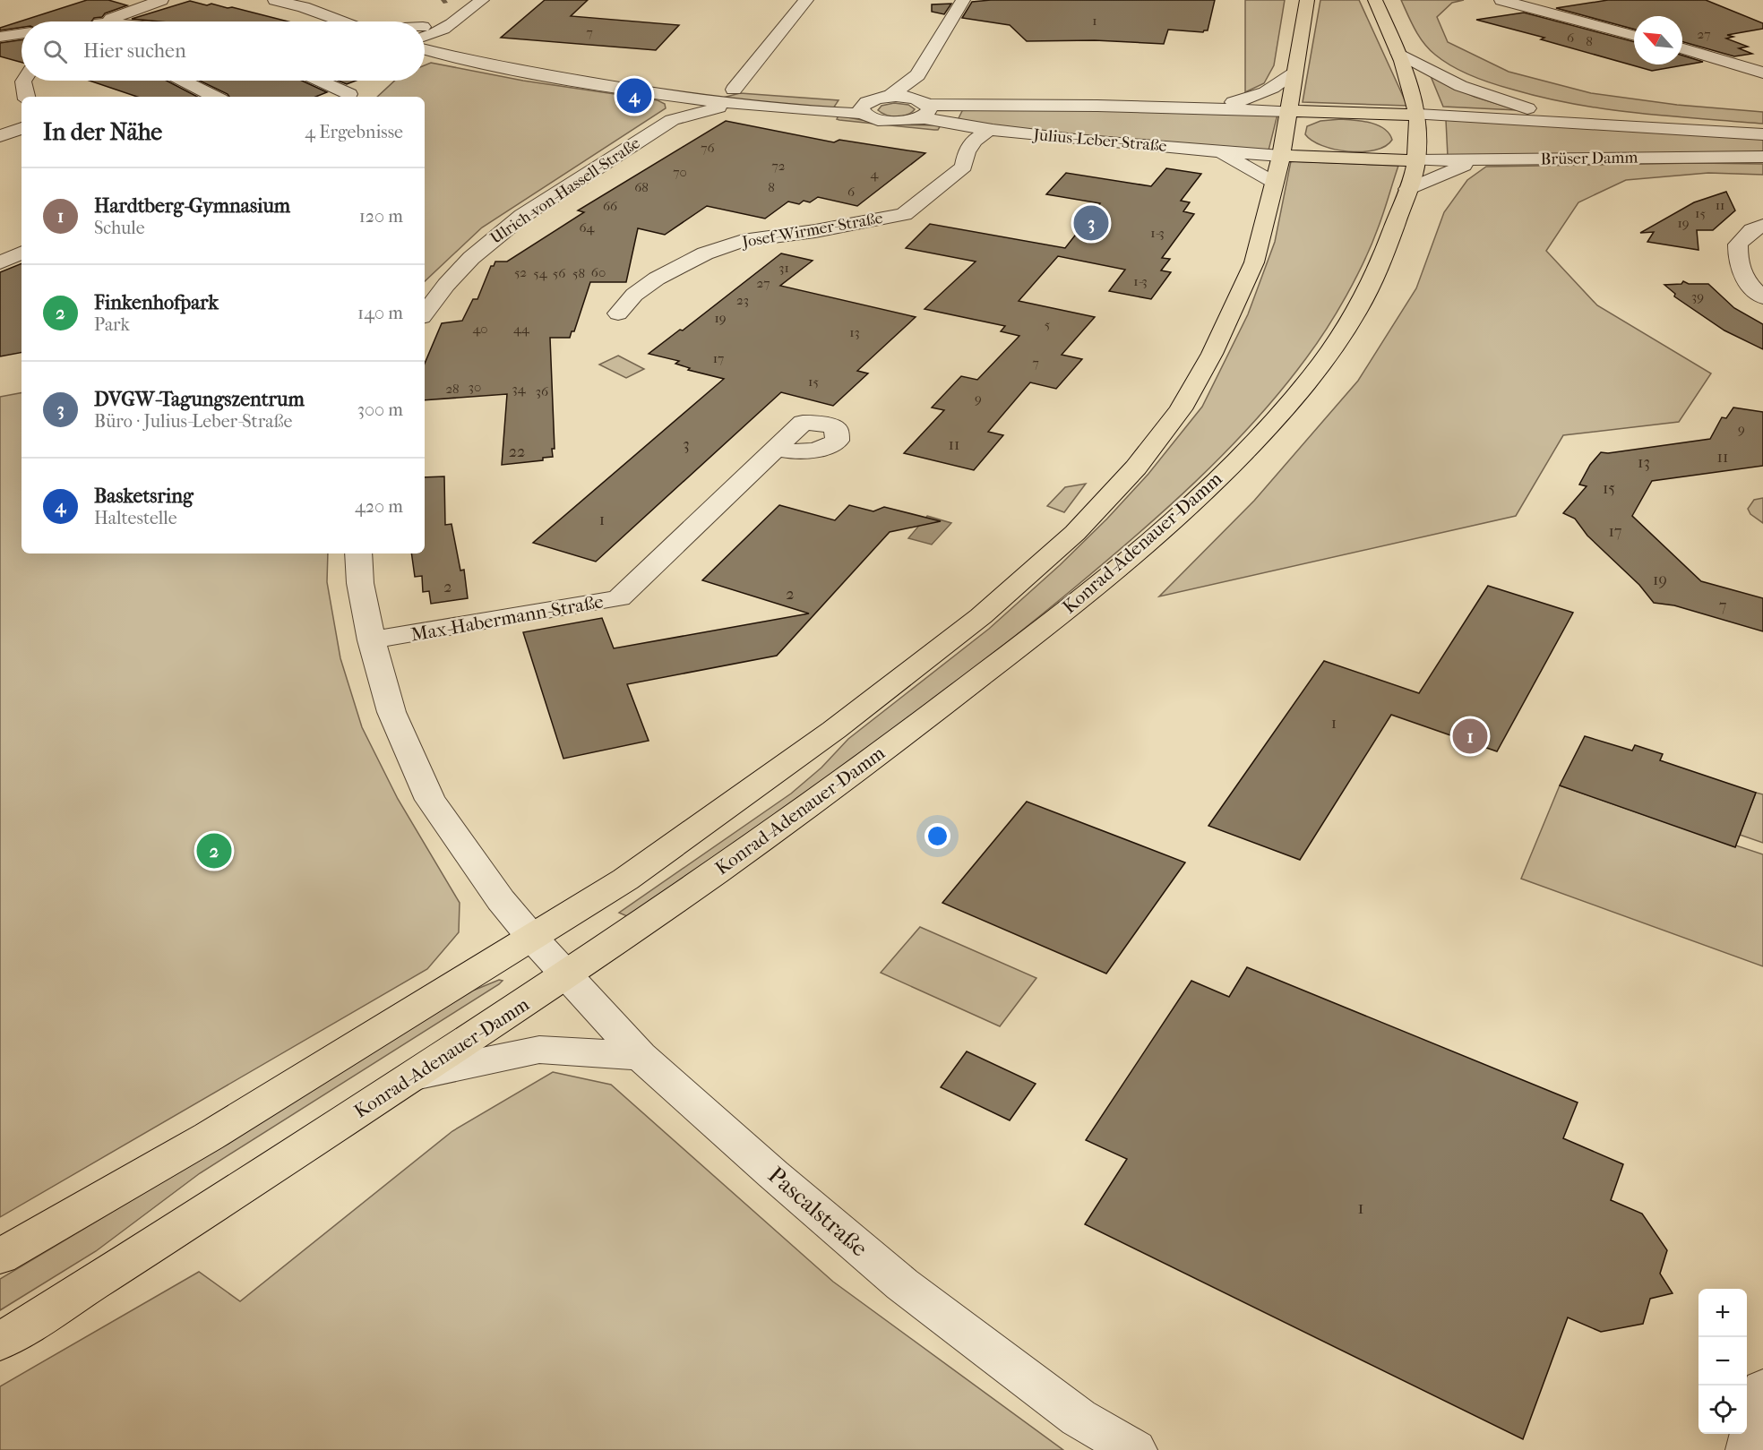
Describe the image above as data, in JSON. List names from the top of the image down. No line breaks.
{"streets":{"main road":["Konrad-Adenauer-Damm"],"street":["Julius-Leber-Straße","Brüser Damm","Ulrich-von-Hassell-Straße","Josef-Wirmer-Straße","Max-Habermann-Straße","Pascalstraße"]},"crossings":[["Julius-Leber-Straße","Ulrich-von-Hassell-Straße"],["Julius-Leber-Straße","Josef-Wirmer-Straße"],["Brüser Damm","Konrad-Adenauer-Damm"],["Konrad-Adenauer-Damm","Pascalstraße"]],"house_numbers":["1","7","27","6","8","76","72","70","4","68","8","6","11","66","15","19","64","1-3","31","52","60","54","56","58","1-3","27","39","23","19","5","40","44","13","17","7","15","30","28","34","36","9","9","3","11","22","11","13","15","1","17","19","2","2","7","1","1"],"north":"top left","page":{"search":"Hier suchen","pins":["4","3","1","2"],"heading":["In der Nähe","4 Ergebnisse"],"list":[{"mark":"1","name":"Hardtberg-Gymnasium","note":"Schule","value":"120 m"},{"mark":"2","name":"Finkenhofpark","note":"Park","value":"140 m"},{"mark":"3","name":"DVGW-Tagungszentrum","note":"Büro · Julius-Leber-Straße","value":"300 m"},{"mark":"4","name":"Basketsring","note":"Haltestelle","value":"420 m"}],"map_buttons":["+","−"]}}
